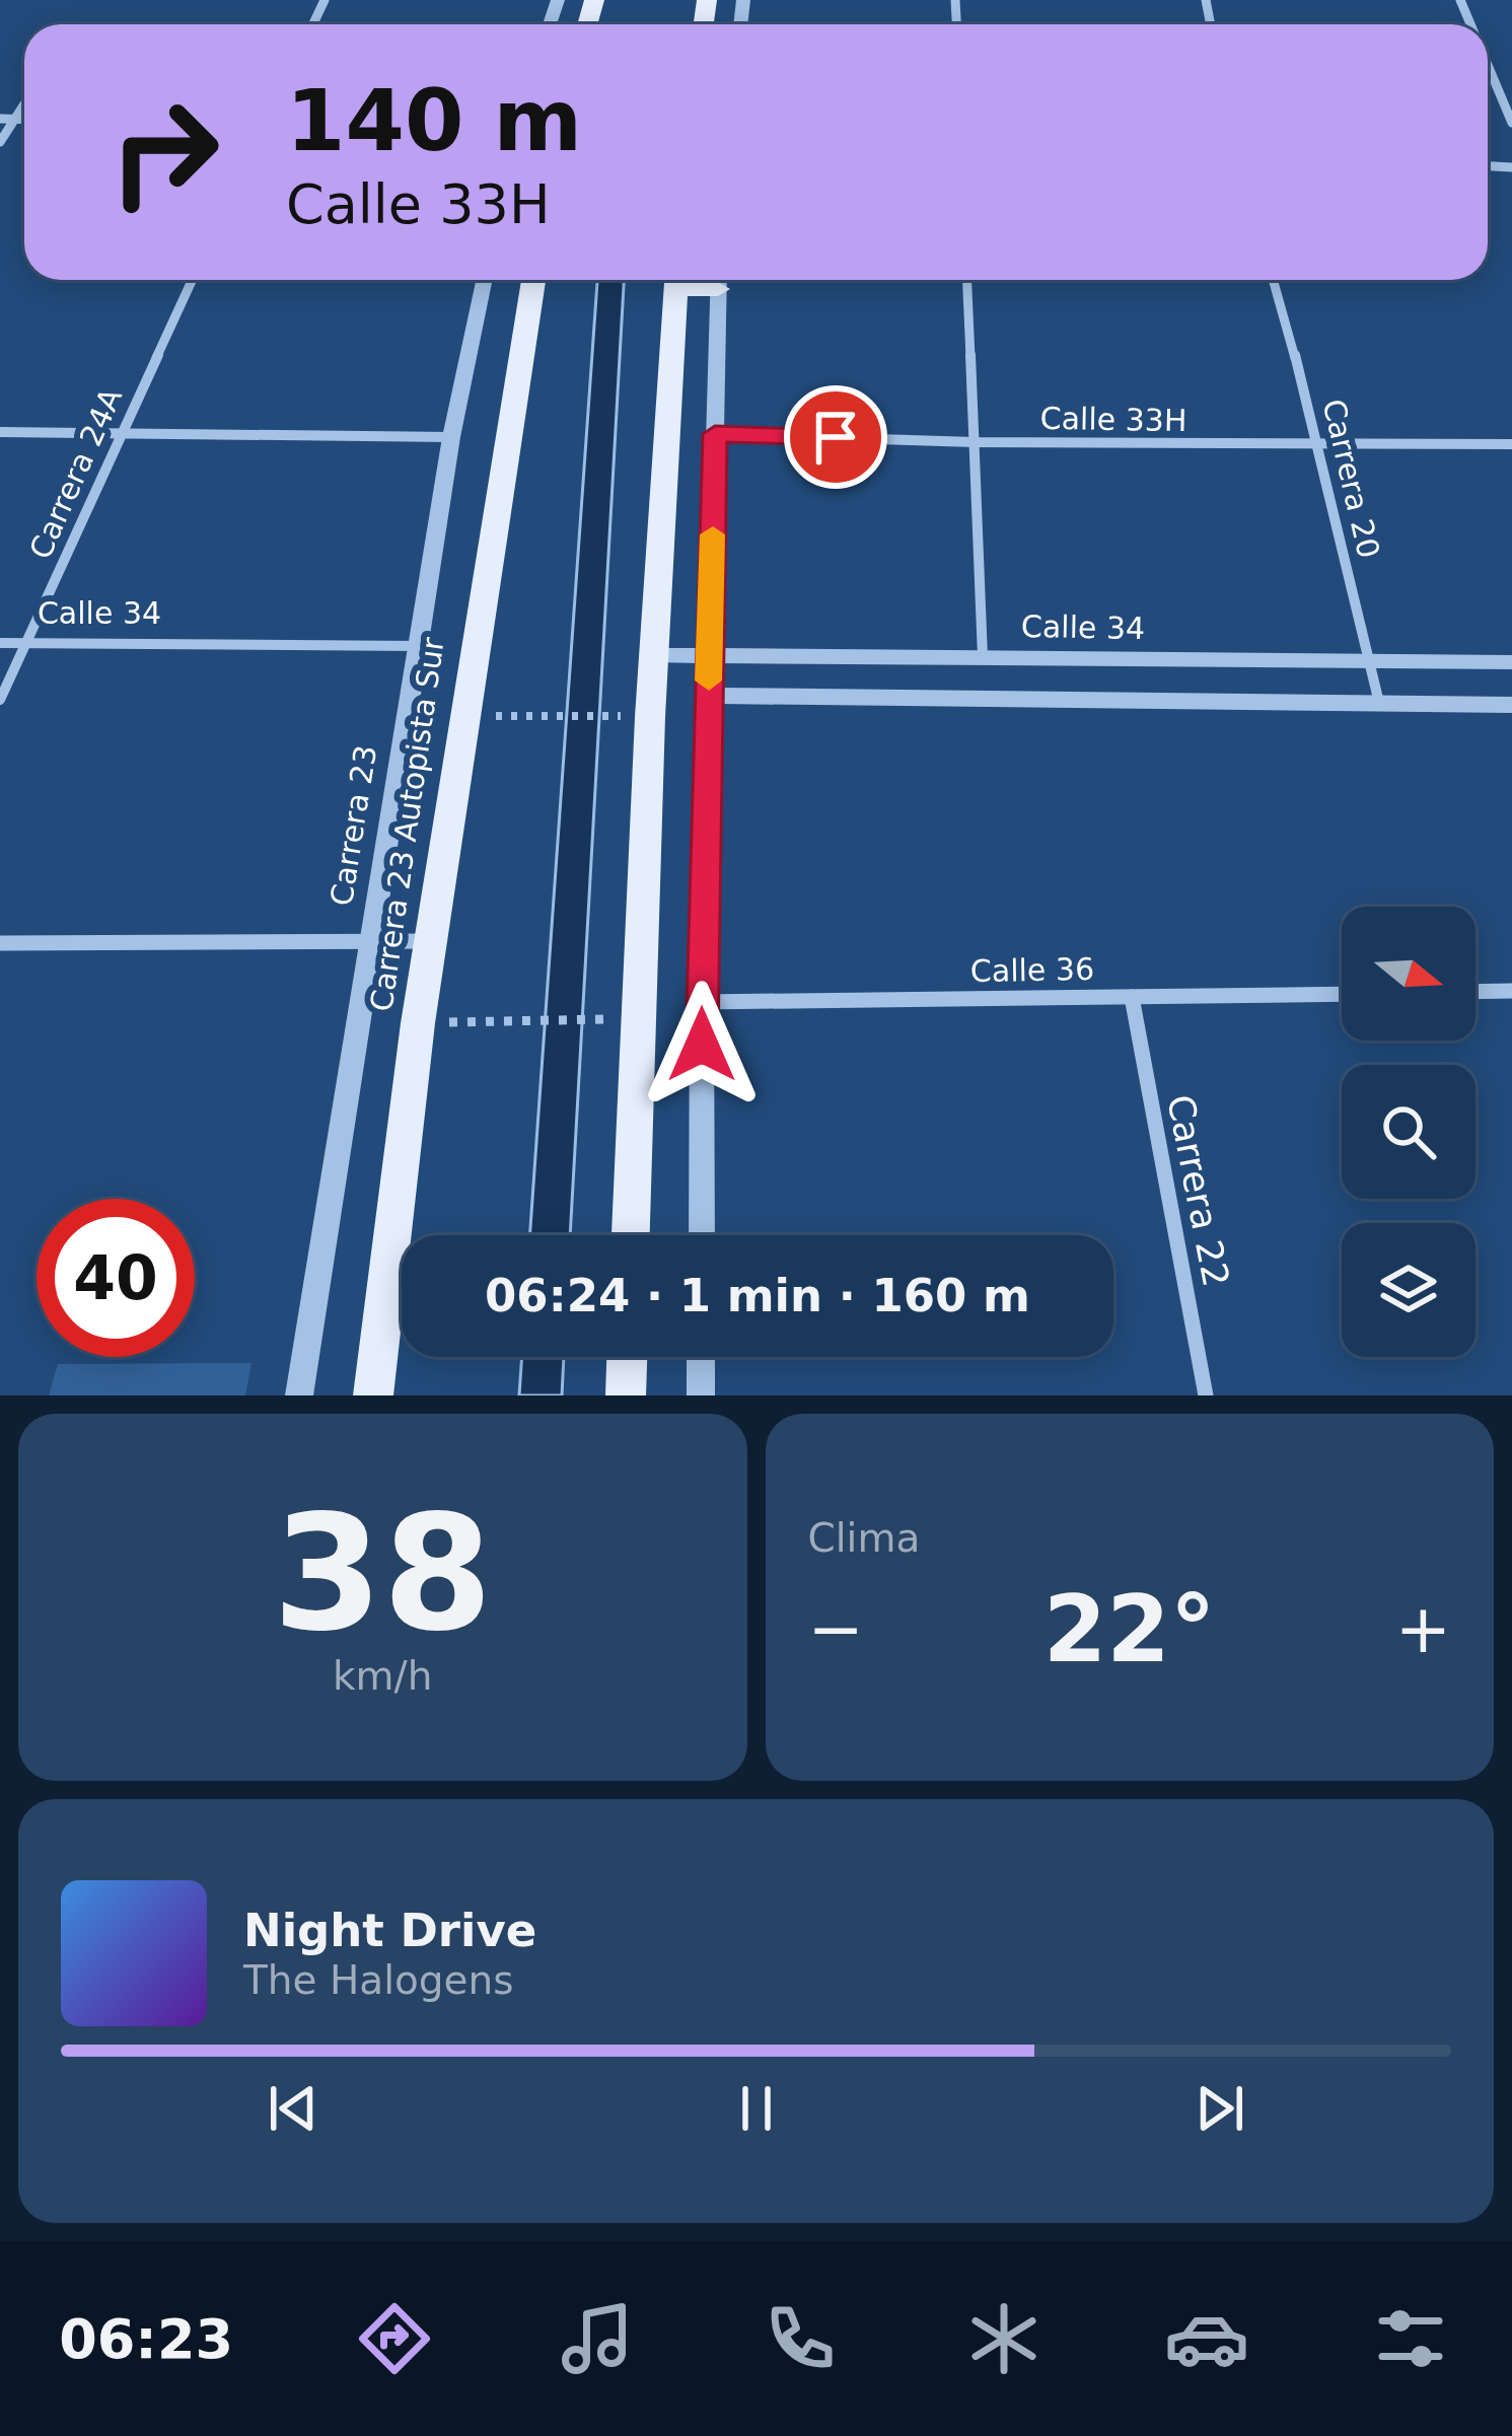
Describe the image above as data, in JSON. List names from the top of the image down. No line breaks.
{"streets":{"main road":["Carrera 23 Autopista Sur"],"street":["Calle 33H","Carrera 24A","Carrera 20","Calle 34","Carrera 23","Calle 36","Carrera 22"]},"crossings":[["Calle 33H","Carrera 20"],["Carrera 24A","Calle 34"],["Carrera 20","Calle 34"],["Calle 34","Carrera 23"],["Calle 36","Carrera 22"]],"north":"right","page":{"turn":["140 m","Calle 33H"],"limit":"40","trip":"06:24 · 1 min · 160 m","tile":[["38","km/h"],"Clima"],"heat":["−","22°","+"],"song":["Night Drive","The Halogens"],"tabs":"06:23"}}
